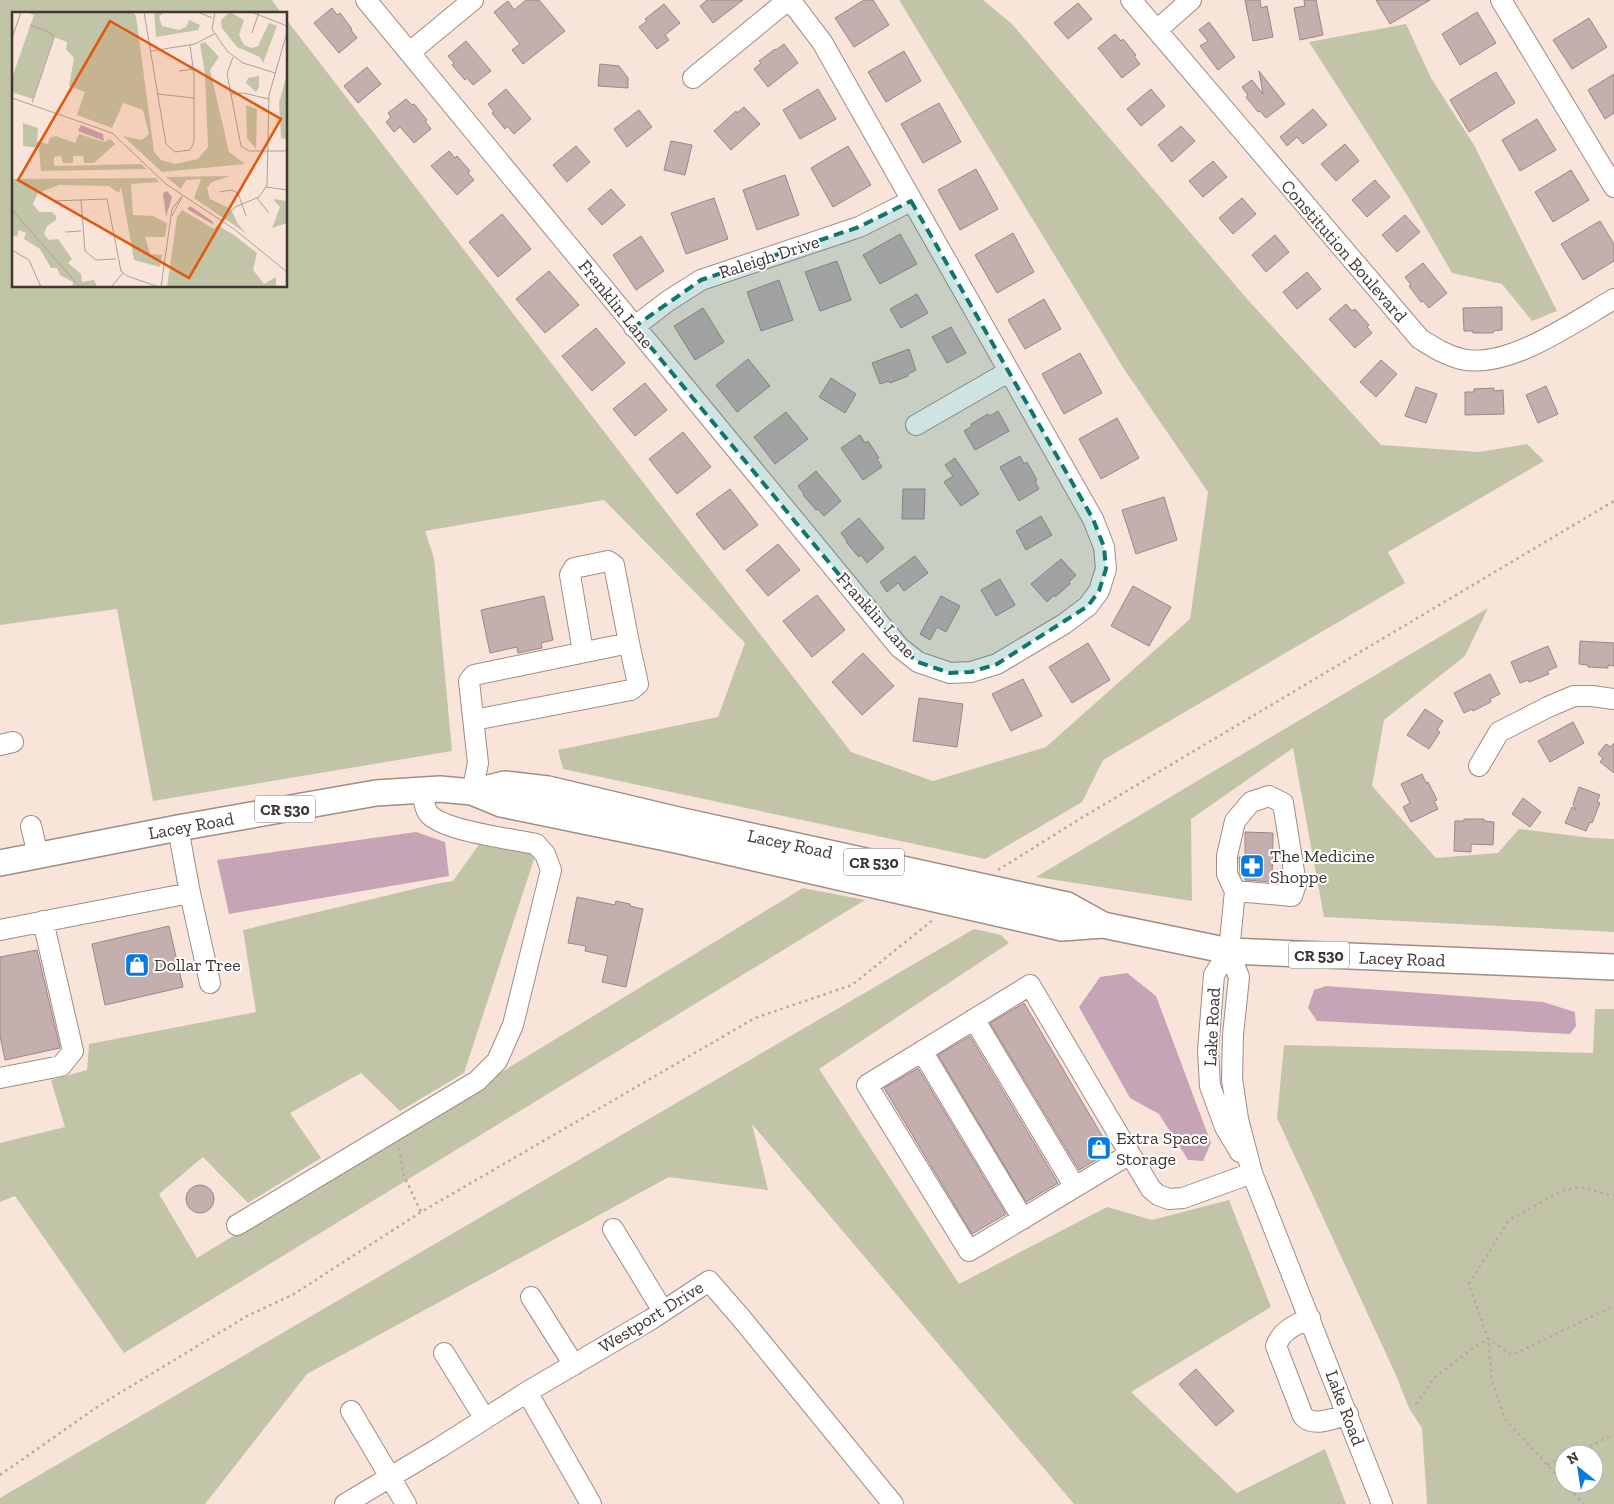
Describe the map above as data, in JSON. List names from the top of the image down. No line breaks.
{"streets":{"main road":["CR 530","Lacey Road"],"street":["Constitution Boulevard","Raleigh Drive","Franklin Lane","Lake Road","Westport Drive"]},"crossings":[["Raleigh Drive","Franklin Lane"],["Lacey Road","Lake Road"]],"places":{"pharmacy":["The Medicine Shoppe"],"shop":["Dollar Tree","Extra Space Storage"]},"north":"top left"}
